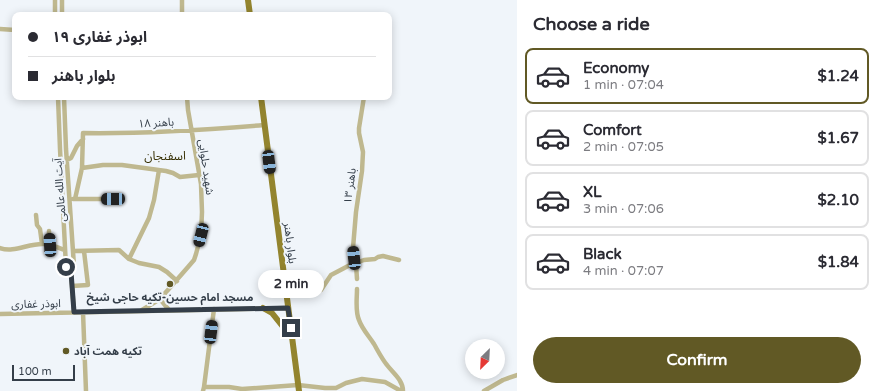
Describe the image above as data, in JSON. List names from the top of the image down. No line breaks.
{"streets":{"main road":["بلوار باهنر"],"street":["باهنر ۱۸","شهید حلوایی","باهنر ۱۳","آیت الله عالمی","ابوذر غفاری"]},"crossings":[["باهنر ۱۸","شهید حلوایی"],["باهنر ۱۸","بلوار باهنر"],["شهید حلوایی","ابوذر غفاری"],["بلوار باهنر","ابوذر غفاری"]],"districts":["اسفنجان"],"places":["مسجد امام حسین-تکیه حاجی شیخ","تکیه همت آباد"],"scale_bar":"100 m","north":"bottom left","page":{"heading":"Choose a ride","banner":["ابوذر غفاری ۱۹","بلوار باهنر"],"list":[{"name":"Economy","note":"1 min · 07:04","value":"$1.24"},{"name":"Comfort","note":"2 min · 07:05","value":"$1.67"},{"name":"XL","note":"3 min · 07:06","value":"$2.10"},{"name":"Black","note":"4 min · 07:07","value":"$1.84"}],"bubble":"2 min","buttons":"Confirm","scale":"100 m"}}
